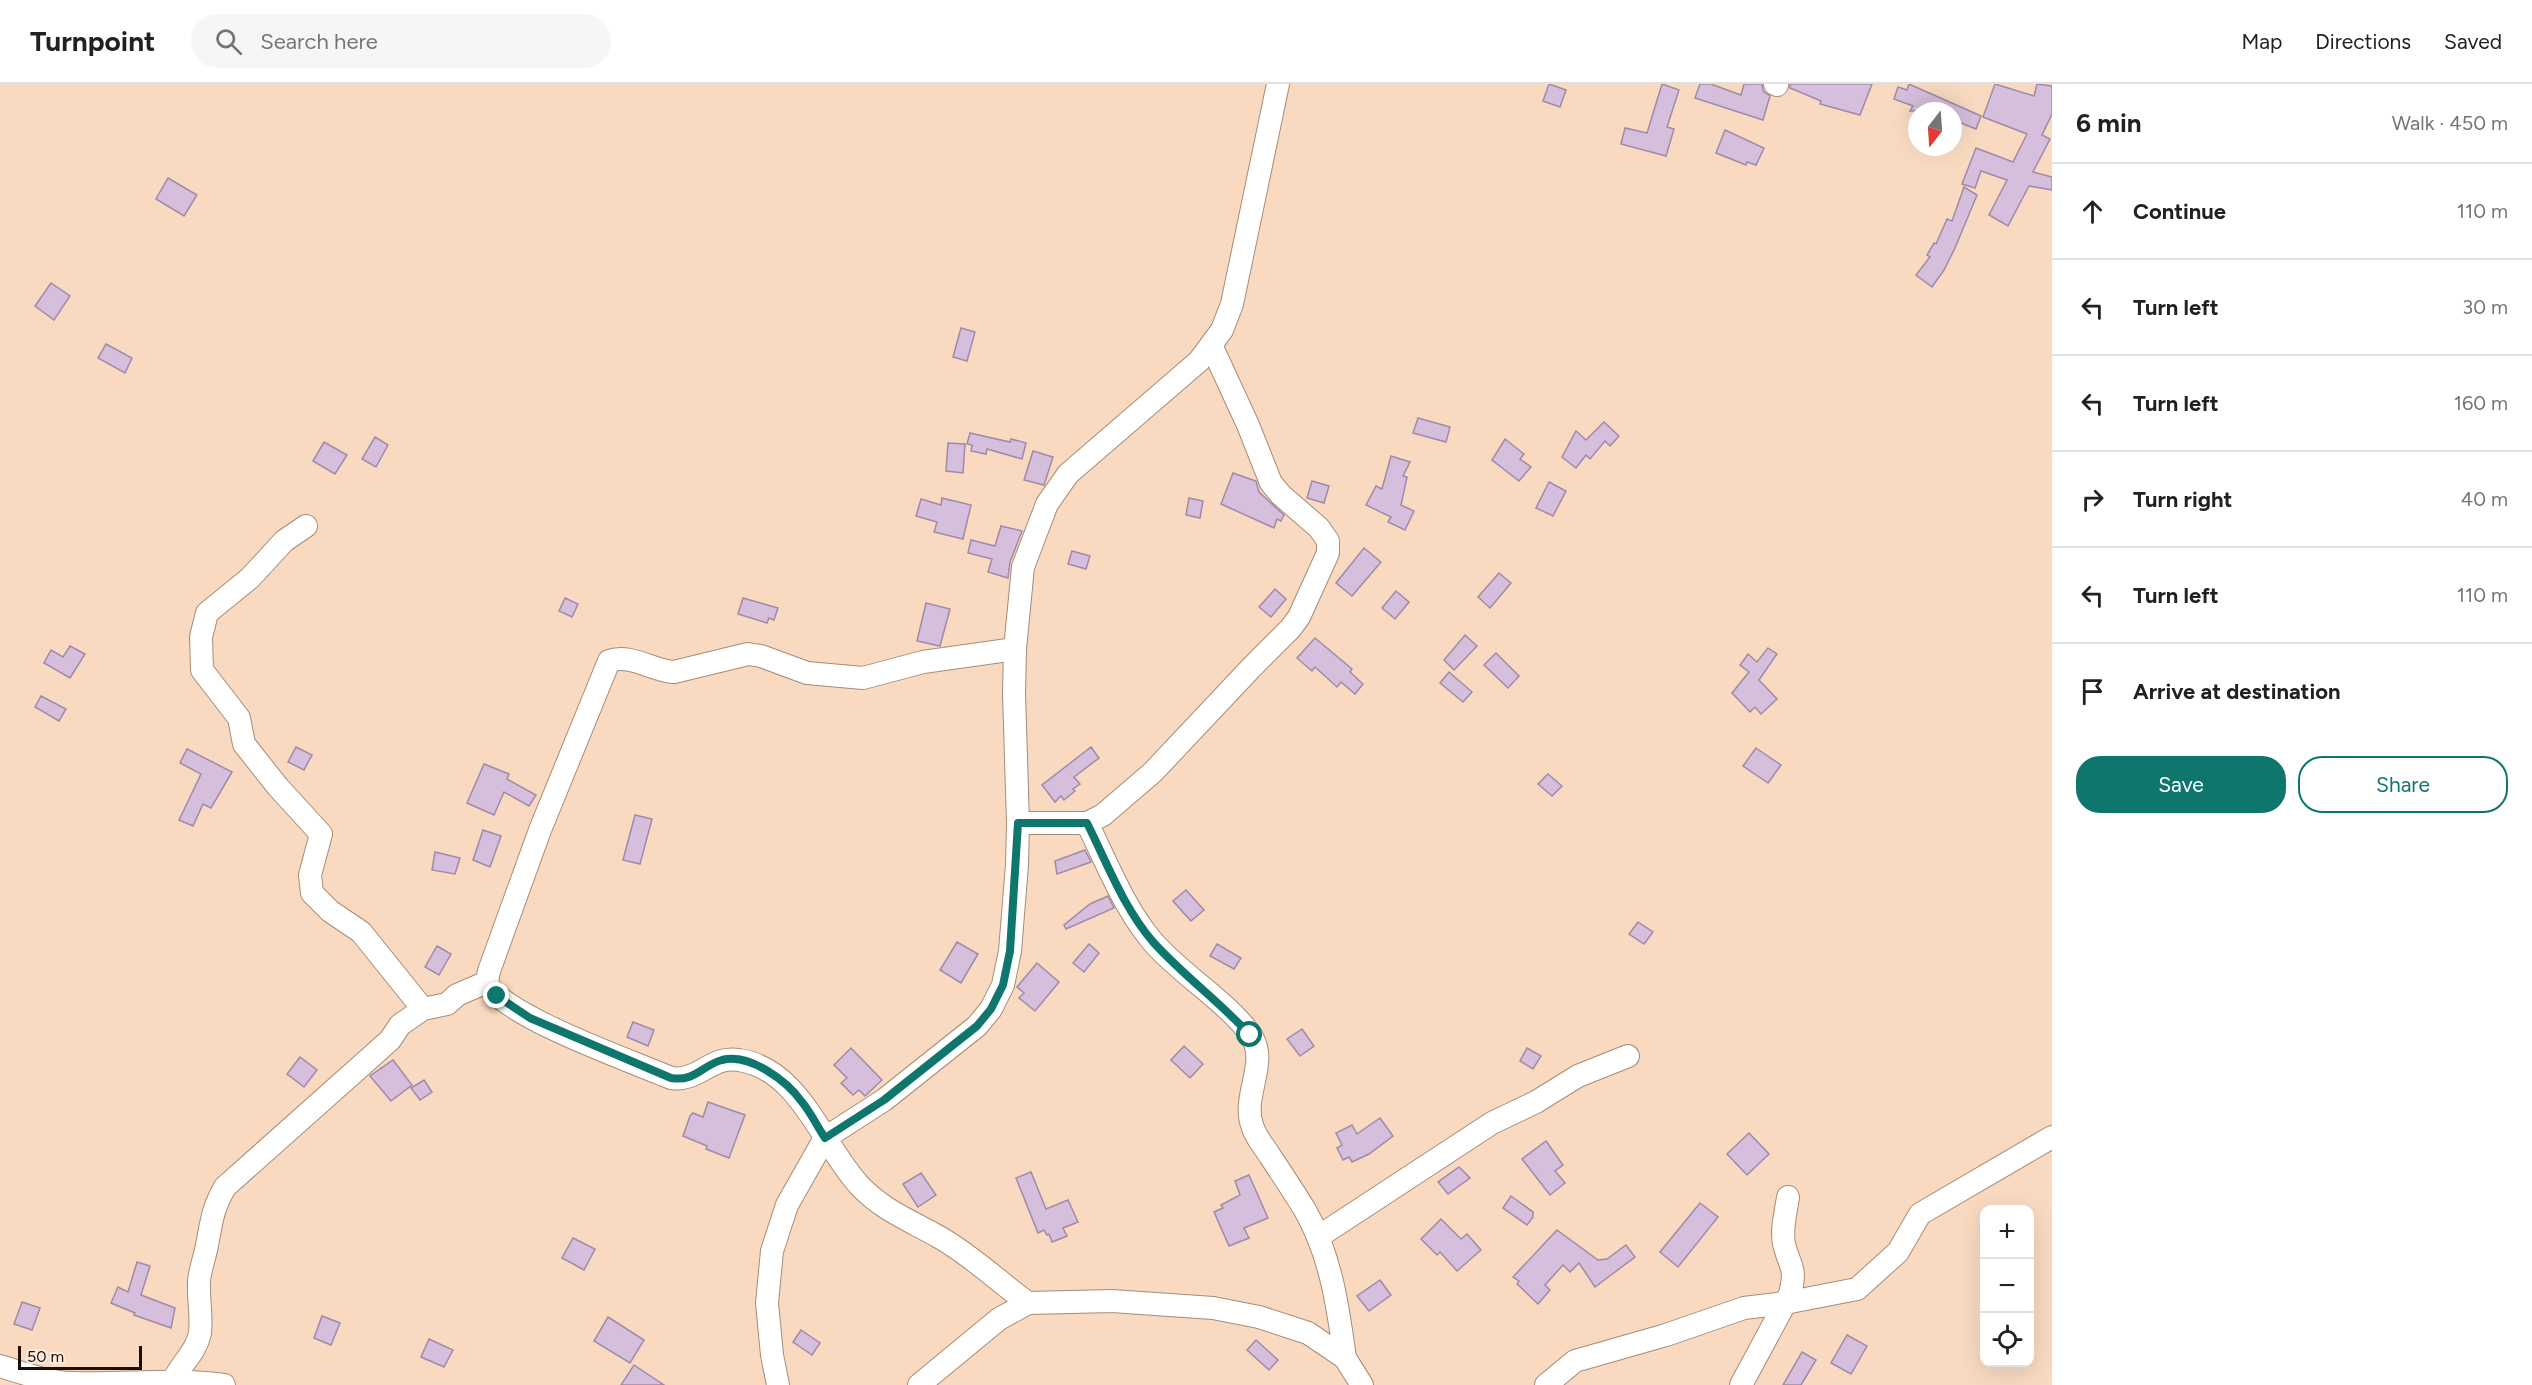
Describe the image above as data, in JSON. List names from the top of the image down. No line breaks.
{"scale_bar":"50 m","north":"bottom","page":{"header":"Turnpoint","search":"Search here","nav":["Map","Directions","Saved"],"heading":["6 min","Walk · 450 m"],"list":[["Continue","110 m"],["Turn left","30 m"],["Turn left","160 m"],["Turn right","40 m"],["Turn left","110 m"],"Arrive at destination"],"buttons":["Save","Share"],"map_buttons":["+","−"],"scale":"50 m"}}
